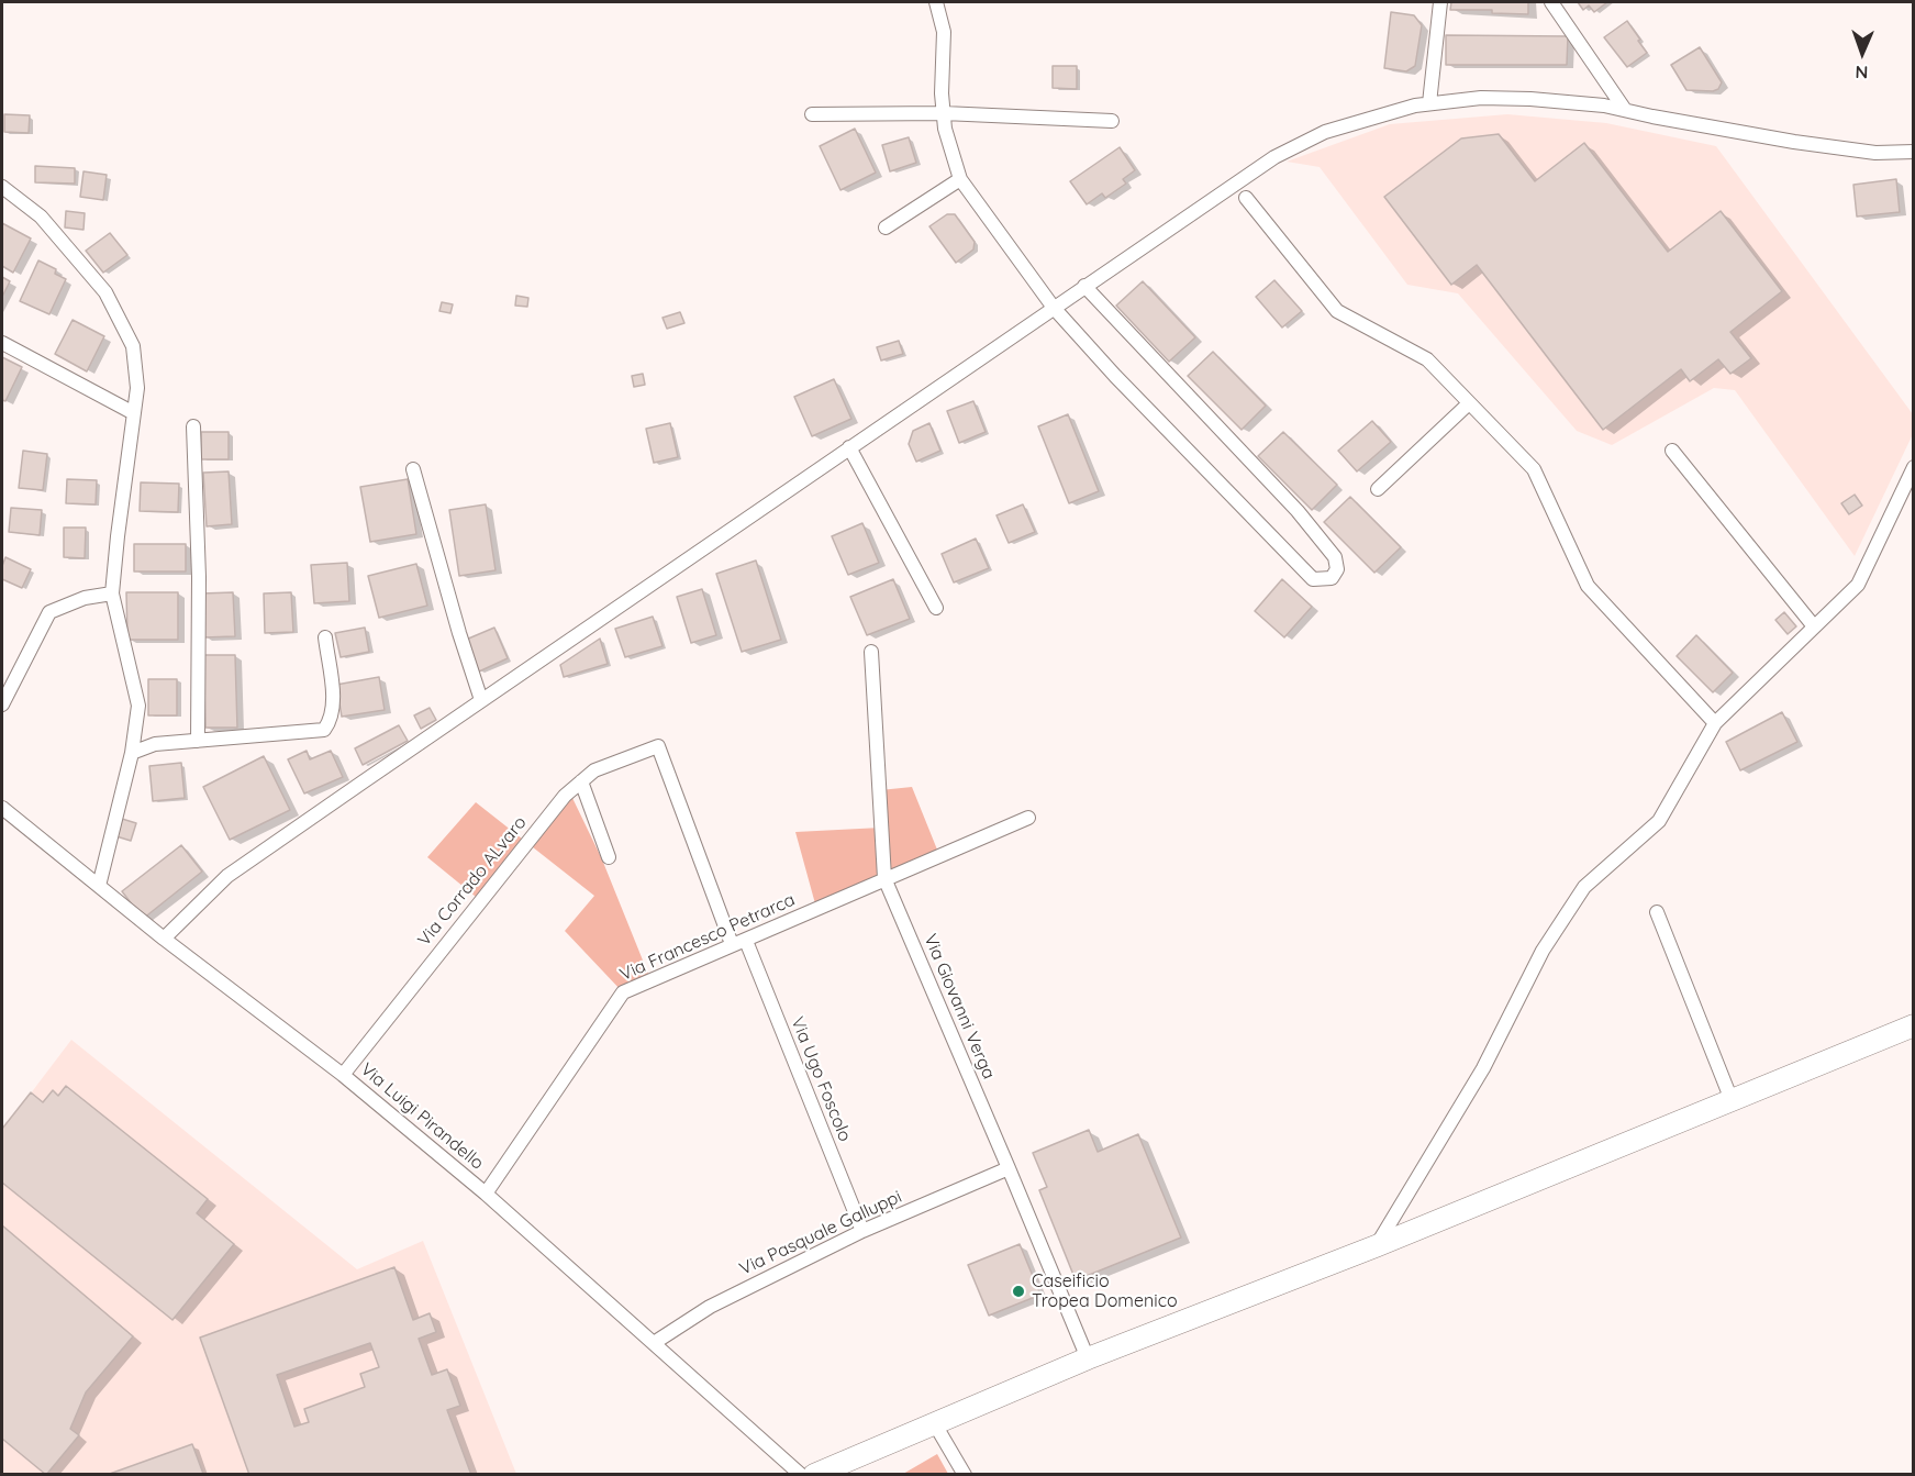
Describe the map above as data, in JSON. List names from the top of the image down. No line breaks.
{"streets":{"street":["Via Corrado ALvaro","Via Francesco Petrarca","Via Giovanni Verga","Via Ugo Foscolo","Via Luigi Pirandello","Via Pasquale Galluppi"]},"crossings":[["Via Corrado ALvaro","Via Francesco Petrarca"],["Via Corrado ALvaro","Via Luigi Pirandello"],["Via Francesco Petrarca","Via Giovanni Verga"],["Via Francesco Petrarca","Via Ugo Foscolo"],["Via Francesco Petrarca","Via Luigi Pirandello"],["Via Giovanni Verga","Via Pasquale Galluppi"],["Via Ugo Foscolo","Via Pasquale Galluppi"],["Via Luigi Pirandello","Via Pasquale Galluppi"]],"places":["Caseificio Tropea Domenico"],"north":"bottom"}
